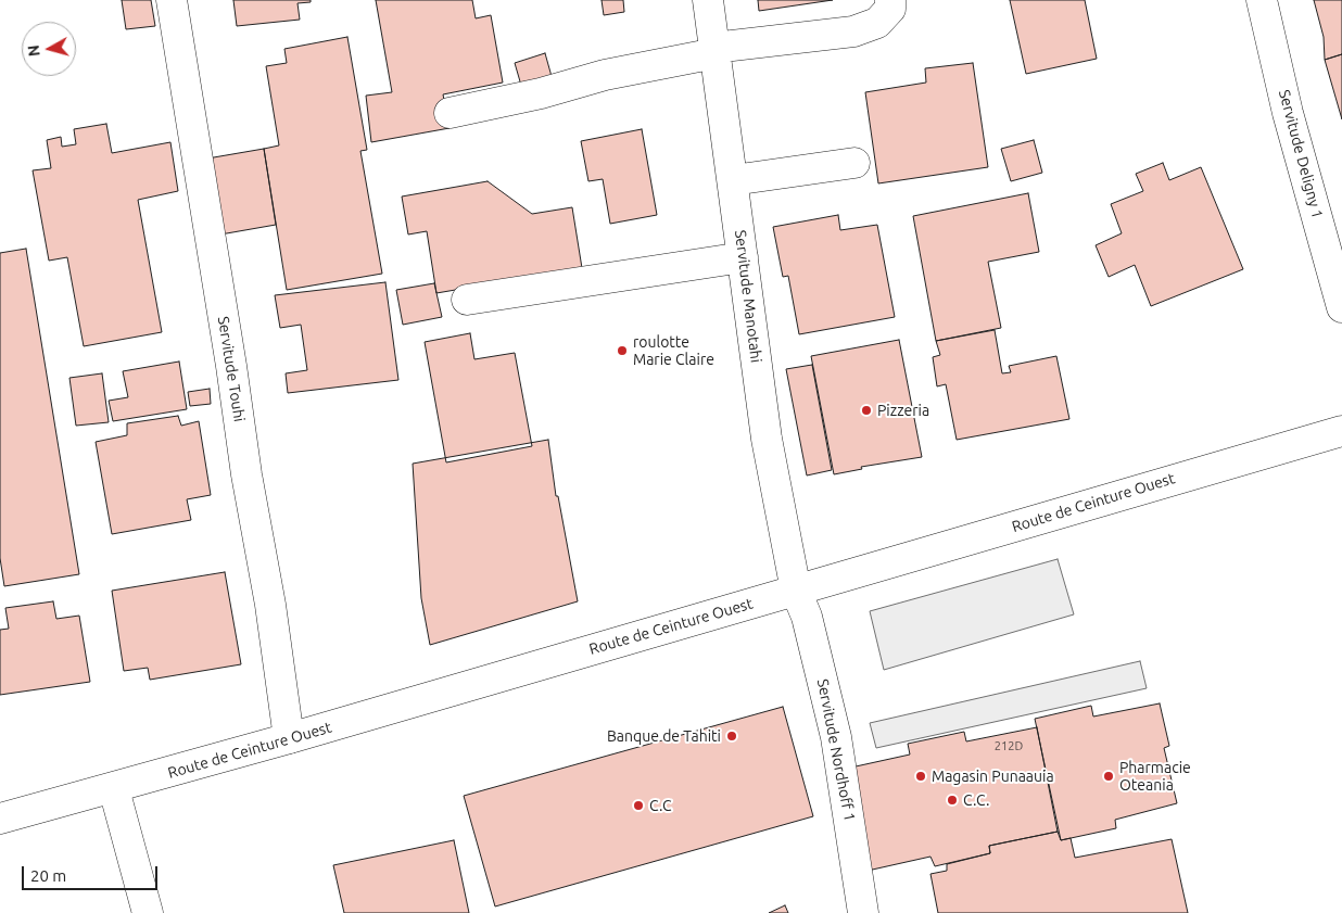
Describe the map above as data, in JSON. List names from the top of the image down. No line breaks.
{"streets":{"street":["Servitude Deligny 1","Servitude Manotahi","Servitude Touhi","Route de Ceinture Ouest","Servitude Nordhoff 1"]},"crossings":[["Servitude Manotahi","Route de Ceinture Ouest"],["Servitude Manotahi","Servitude Nordhoff 1"],["Servitude Touhi","Route de Ceinture Ouest"],["Route de Ceinture Ouest","Servitude Nordhoff 1"]],"places":["roulotte Marie Claire","Pizzeria","Banque de Tahiti","Magasin Punaauia","Pharmacie Oteania","C.C.","C.C"],"house_numbers":["212D"],"scale_bar":"20 m","north":"left"}
